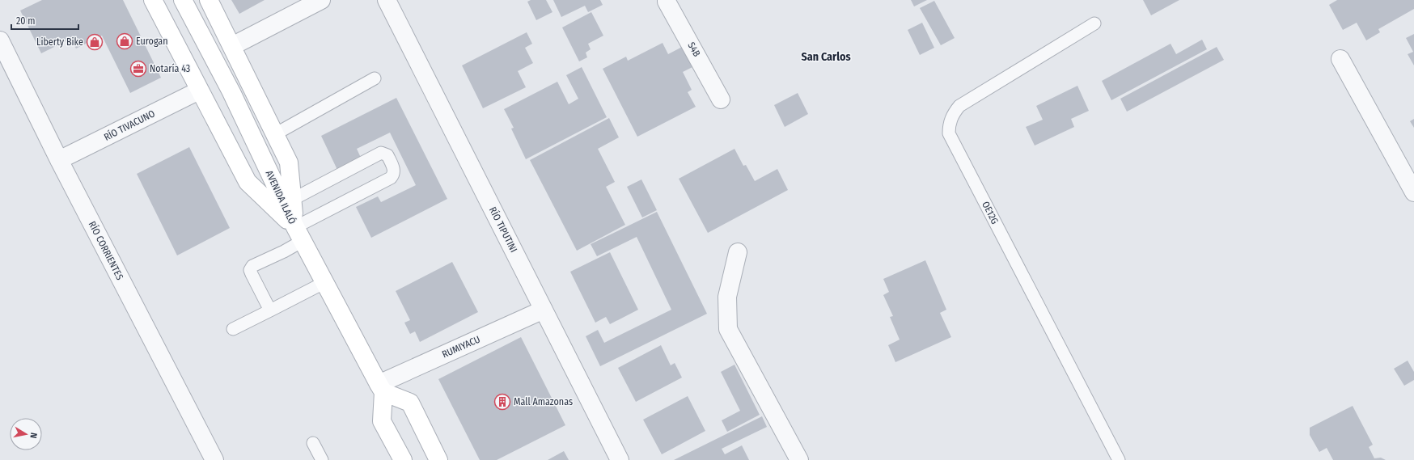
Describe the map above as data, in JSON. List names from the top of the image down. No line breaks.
{"streets":{"main road":["AVENIDA ILALÓ"],"street":["S4B","RÍO TIVACUNO","RÍO TIPUTINI","RÍO CORRIENTES","RUMIYACU"],"lane":["OE12G"]},"crossings":[["RÍO TIVACUNO","RÍO CORRIENTES"],["AVENIDA ILALÓ","RUMIYACU"],["RÍO TIPUTINI","RUMIYACU"]],"districts":["San Carlos"],"places":{"shop":["Eurogan","Liberty Bike"],"office":["Notaría 43"],"building":["Mall Amazonas"]},"scale_bar":"20 m","north":"right"}
